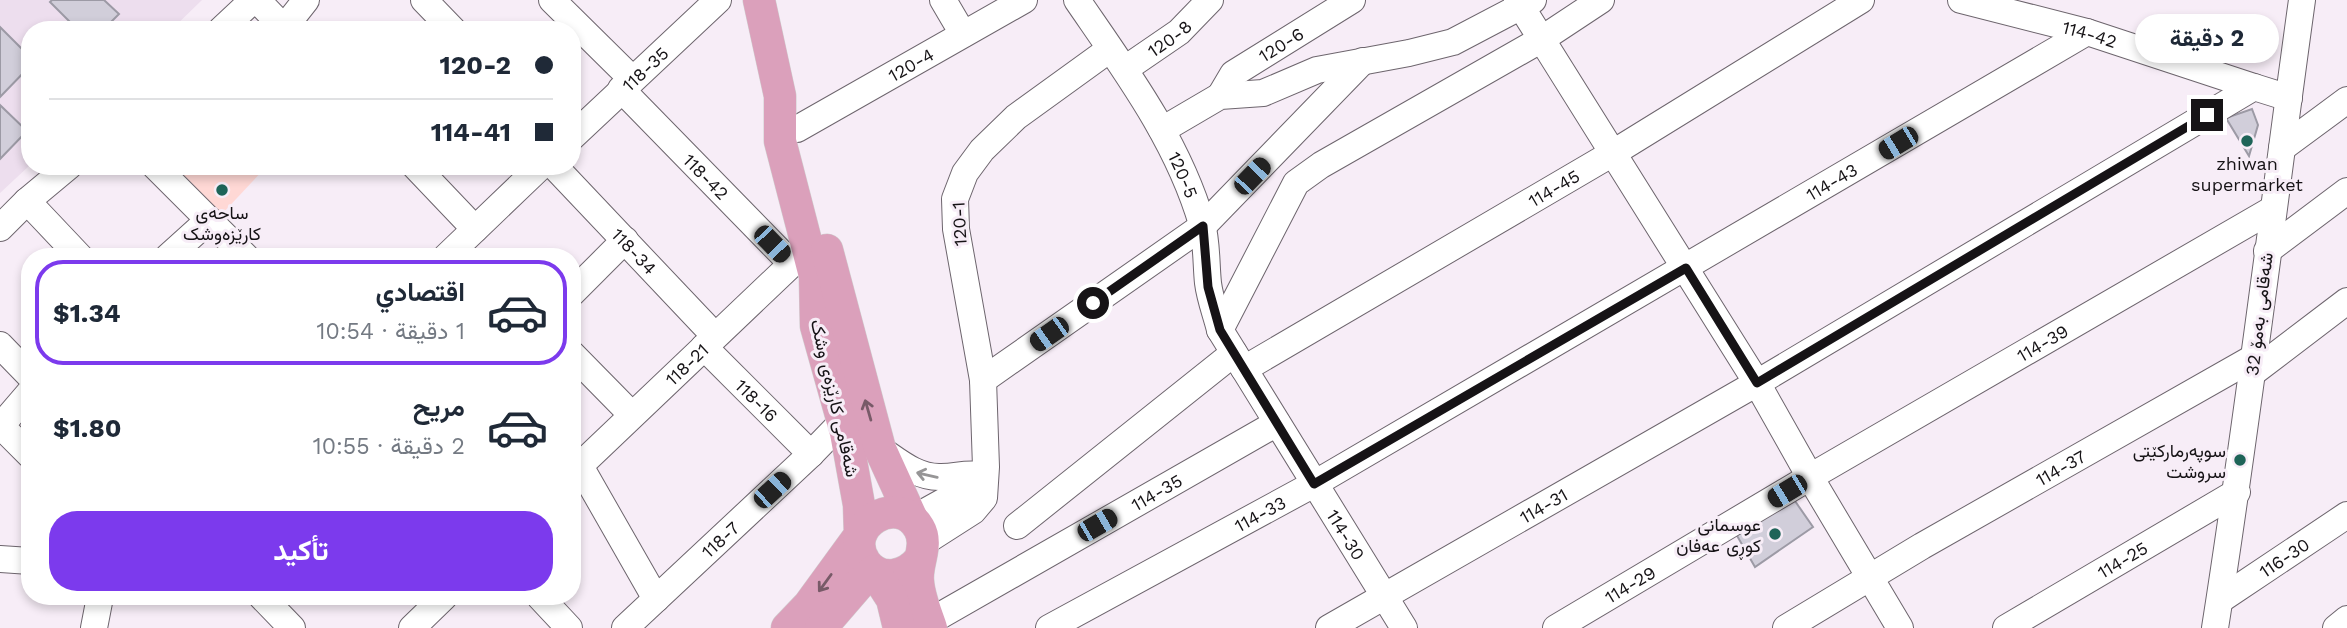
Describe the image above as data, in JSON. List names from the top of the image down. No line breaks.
{"streets":{"main road":["شەقامی کارێزەی وشک"],"street":["114-42","120-8","120-6","120-4","118-35","118-42","120-5","114-43","114-45","120-1","118-34","شەقامی بەمۆ 32","114-39","118-21","118-16","114-37","114-35","114-31","114-33","114-30","118-7","116-30","114-25","114-29"]},"crossings":[["114-42","114-43"],["114-42","شەقامی بەمۆ 32"],["114-42","114-31"],["120-8","120-5"],["120-8","120-1"],["120-4","شەقامی کارێزەی وشک"],["118-35","118-42"],["118-42","118-21"],["120-5","114-45"],["120-5","120-1"],["120-5","114-30"],["114-43","114-33"],["114-45","114-30"],["120-1","شەقامی کارێزەی وشک"],["118-34","118-21"],["118-34","118-16"],["شەقامی بەمۆ 32","114-39"],["شەقامی بەمۆ 32","114-37"],["شەقامی بەمۆ 32","116-30"],["شەقامی بەمۆ 32","114-25"],["114-39","114-29"],["118-21","118-16"],["شەقامی کارێزەی وشک","114-35"],["شەقامی کارێزەی وشک","118-7"],["118-16","118-7"],["114-35","114-30"],["114-31","114-30"],["114-33","114-30"]],"places":["zhiwan supermarket","ساحه‌ی کارێزه‌وشک","سوپەرمارکێتی سروشت","عوسمانی کوڕی عەفان"],"page":{"bubble":"2 دقيقة","banner":["120-2","114-41"],"list":[{"name":"اقتصادي","note":"1 دقيقة · 10:54","value":"$1.34"},{"name":"مريح","note":"2 دقيقة · 10:55","value":"$1.80"}],"buttons":"تأكيد"}}
